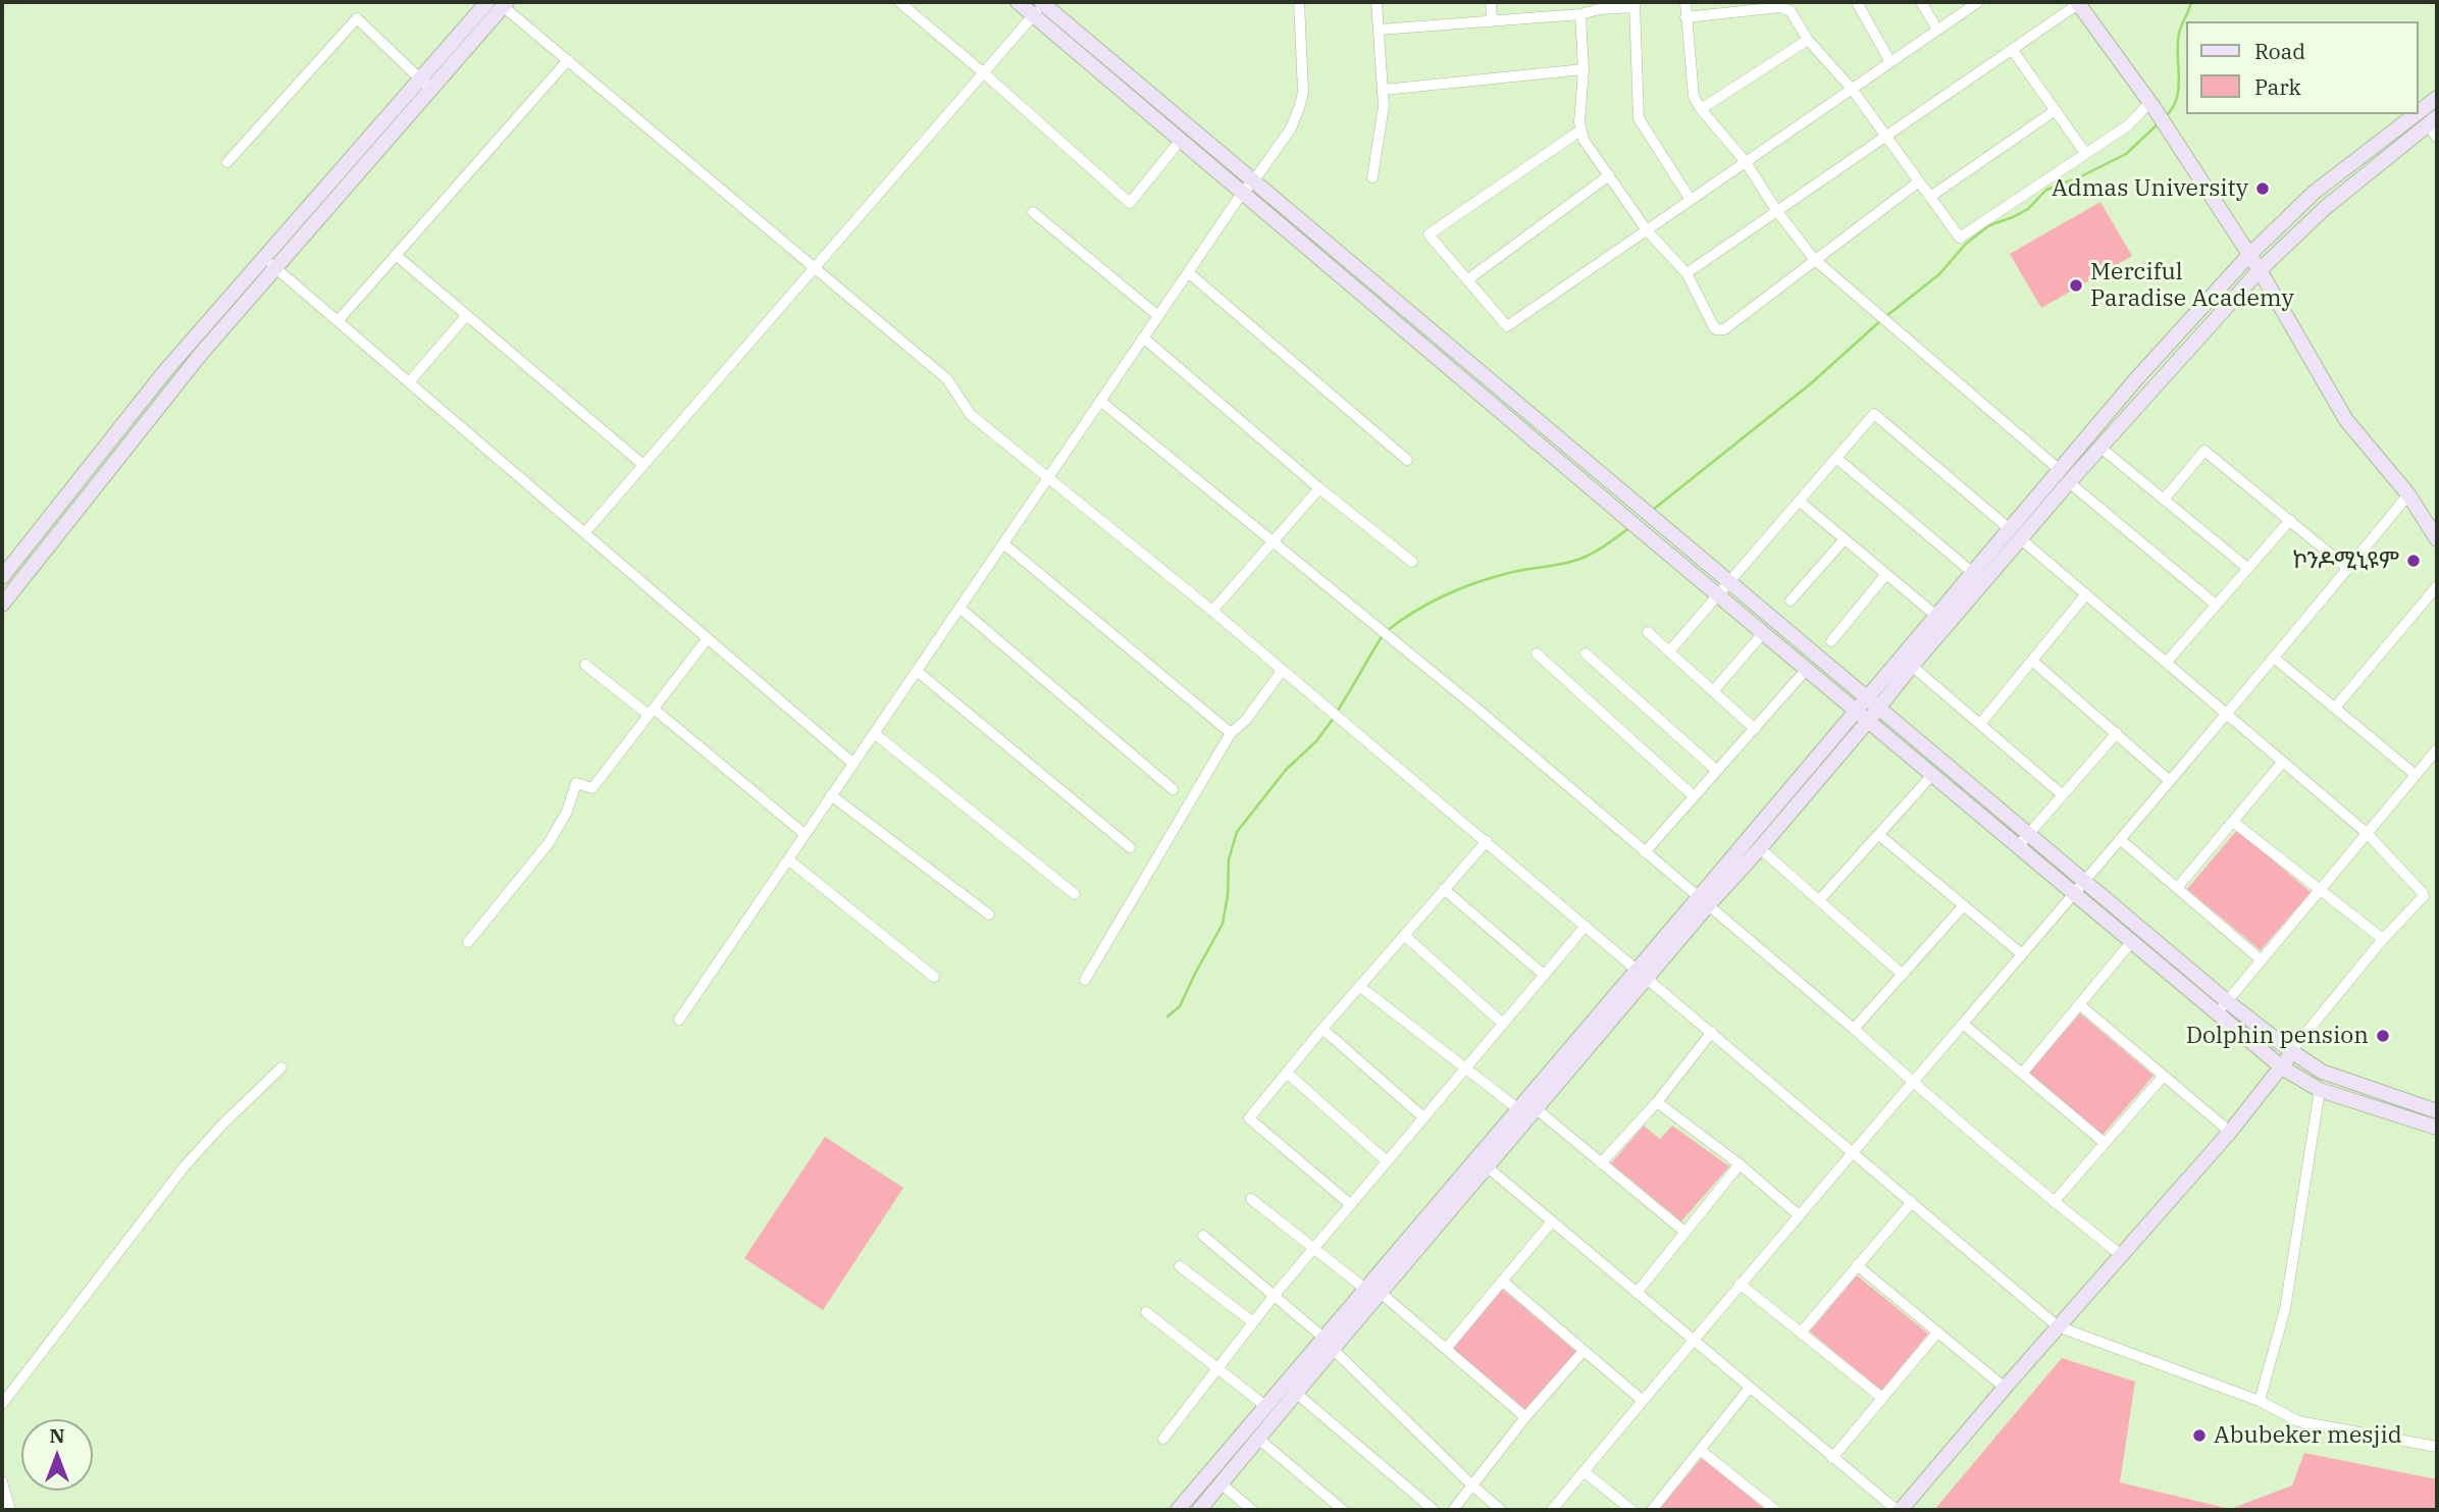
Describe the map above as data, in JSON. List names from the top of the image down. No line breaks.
{"places":["Admas University","Merciful Paradise Academy","ኮንዶሚኒዩም","Dolphin pension","Abubeker mesjid"],"legend":["Road","Park"],"north":"top"}
